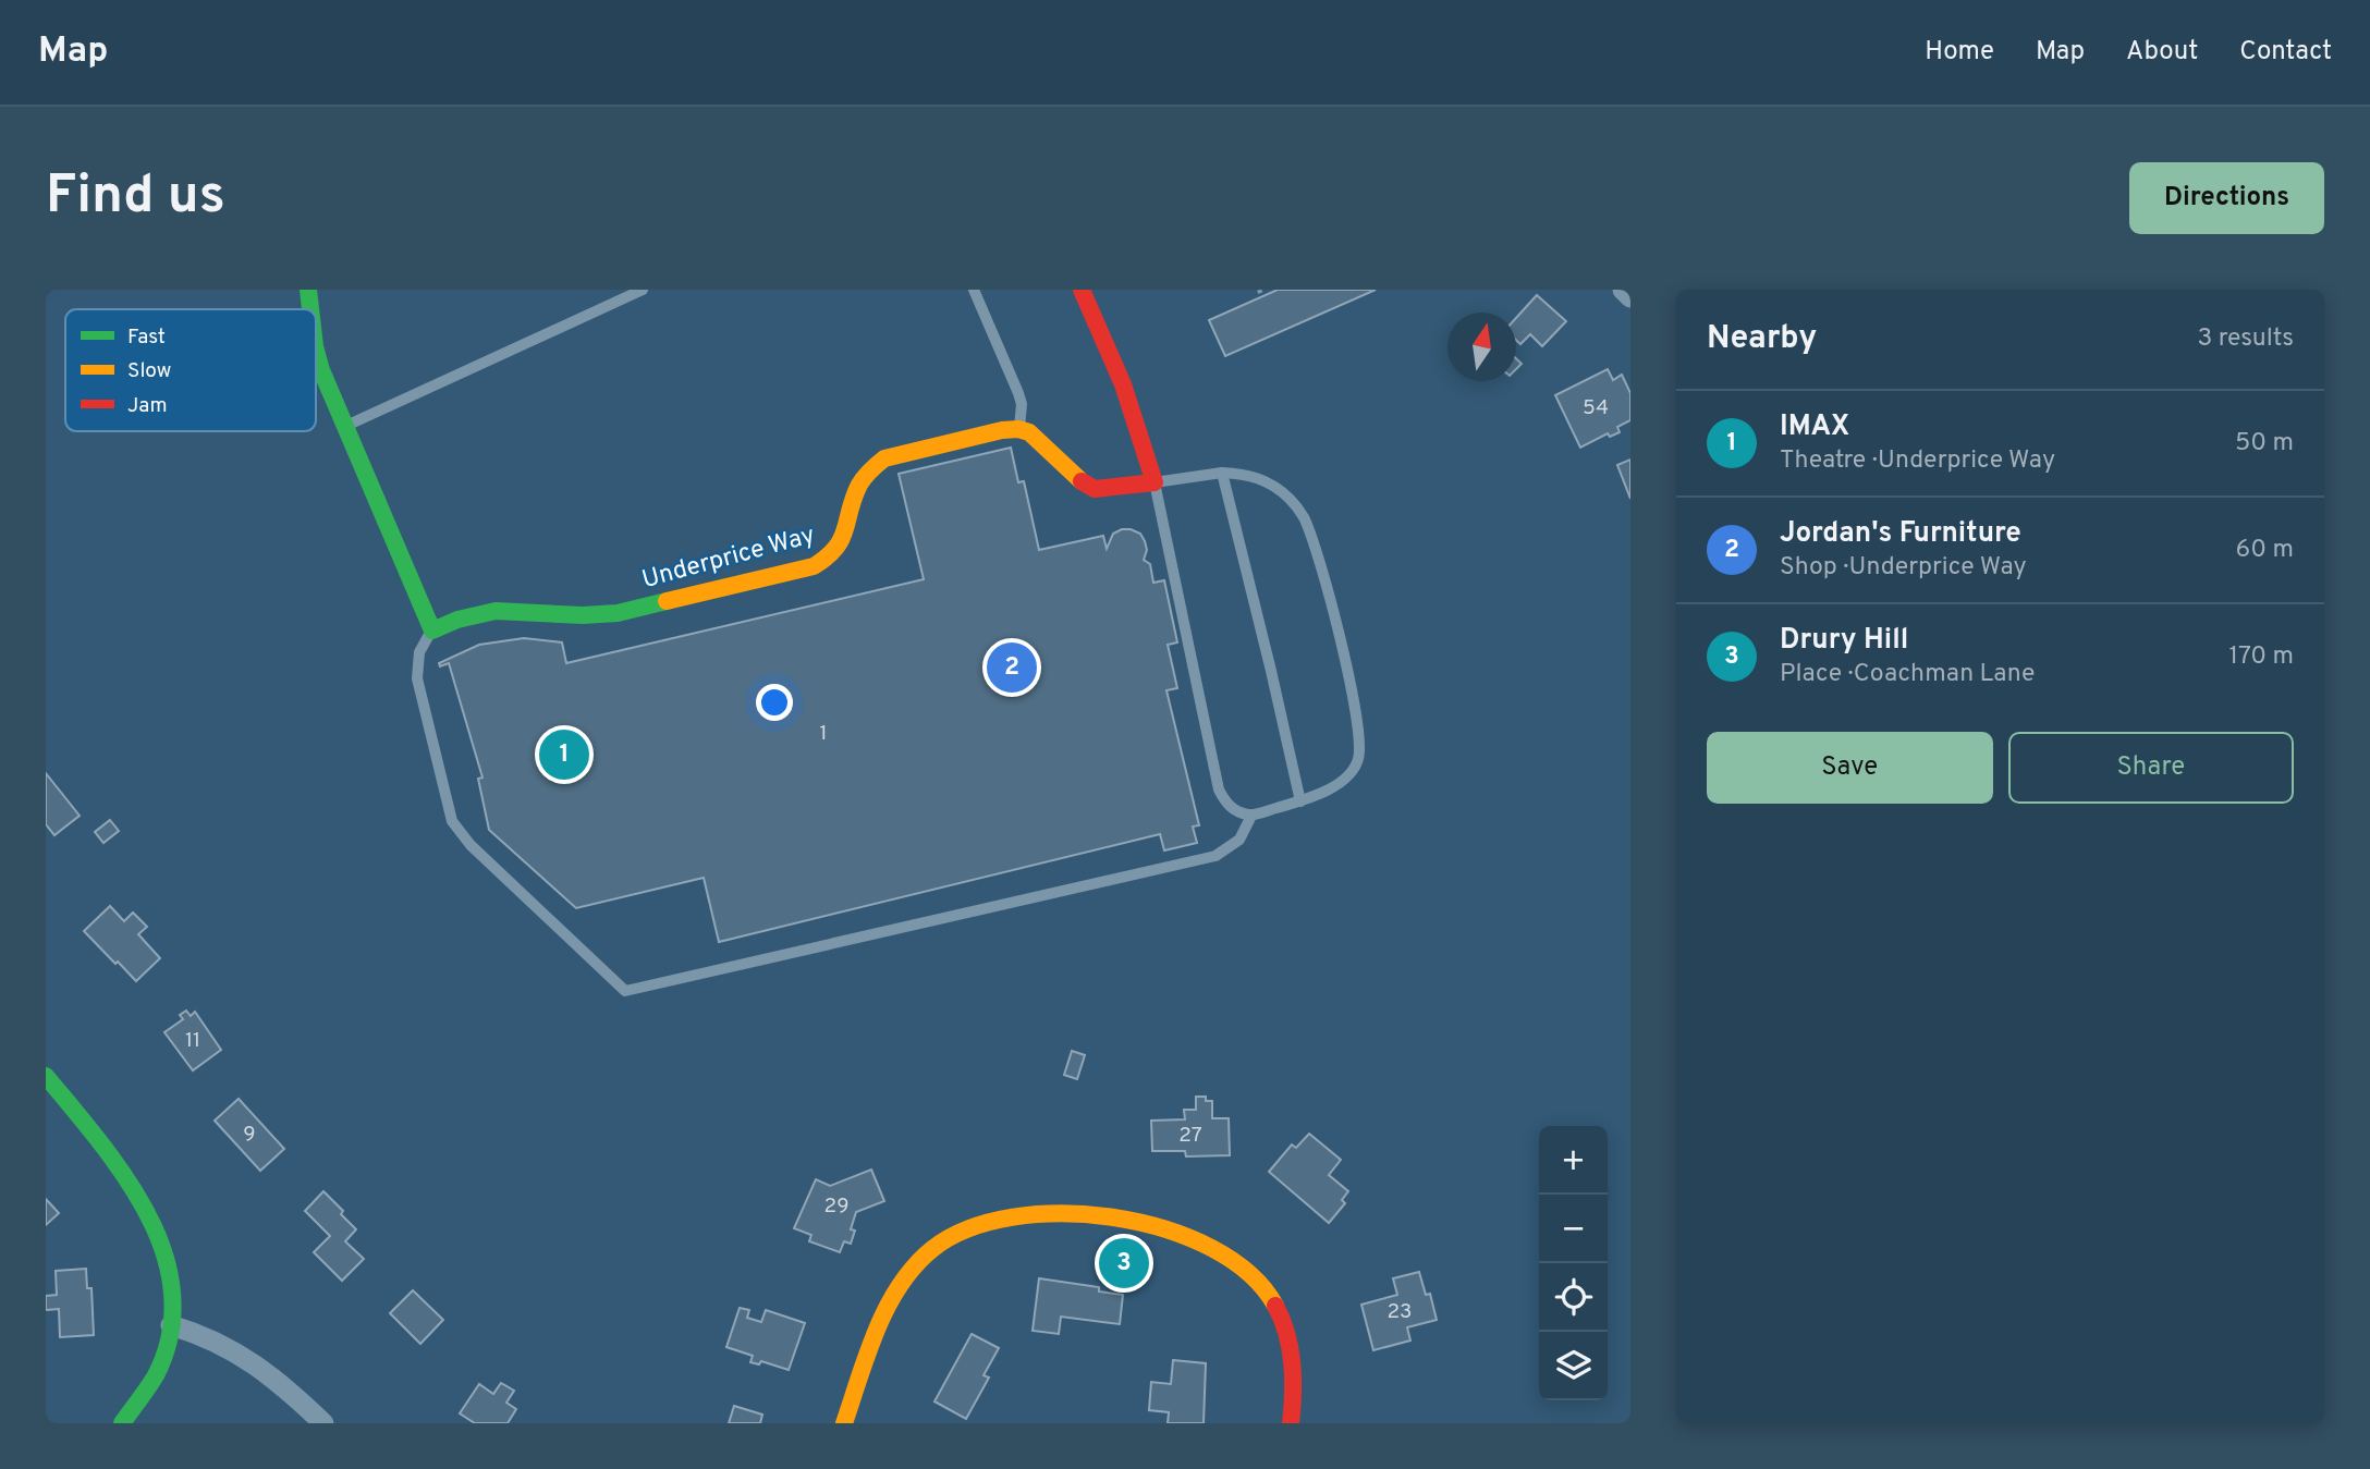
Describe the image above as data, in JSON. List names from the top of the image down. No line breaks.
{"streets":{"street":["Underprice Way"]},"house_numbers":["54","1","11","9","27","29","23"],"legend":["Fast","Slow","Jam"],"north":"top","page":{"header":"Map","nav":["Home","Map","About","Contact"],"buttons":["Directions",["Save","Share"]],"title":"Find us","heading":["Nearby","3 results"],"list":[{"mark":"1","name":"IMAX","note":"Theatre · Underprice Way","value":"50 m"},{"mark":"2","name":"Jordan's Furniture","note":"Shop · Underprice Way","value":"60 m"},{"mark":"3","name":"Drury Hill","note":"Place · Coachman Lane","value":"170 m"}],"pins":["2","1","3"],"map_buttons":["+","−"]}}
